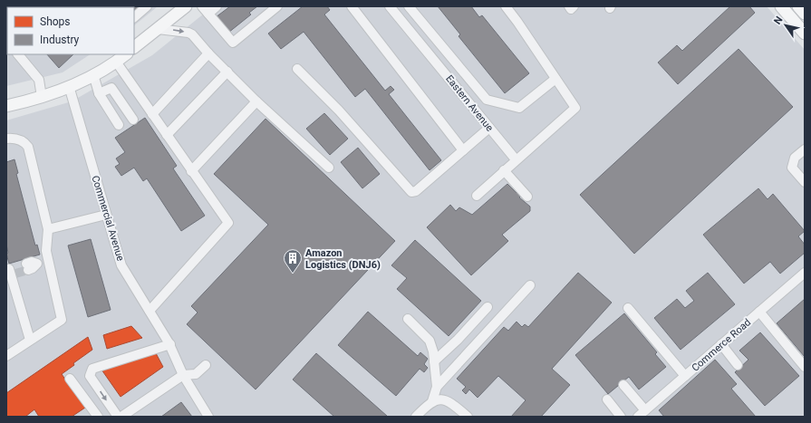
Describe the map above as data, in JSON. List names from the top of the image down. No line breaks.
{"streets":{"street":["Eastern Avenue","Commercial Avenue","Commerce Road"]},"places":{"building":["Amazon Logistics (DNJ6)"]},"legend":["Shops","Industry"],"north":"top left"}
